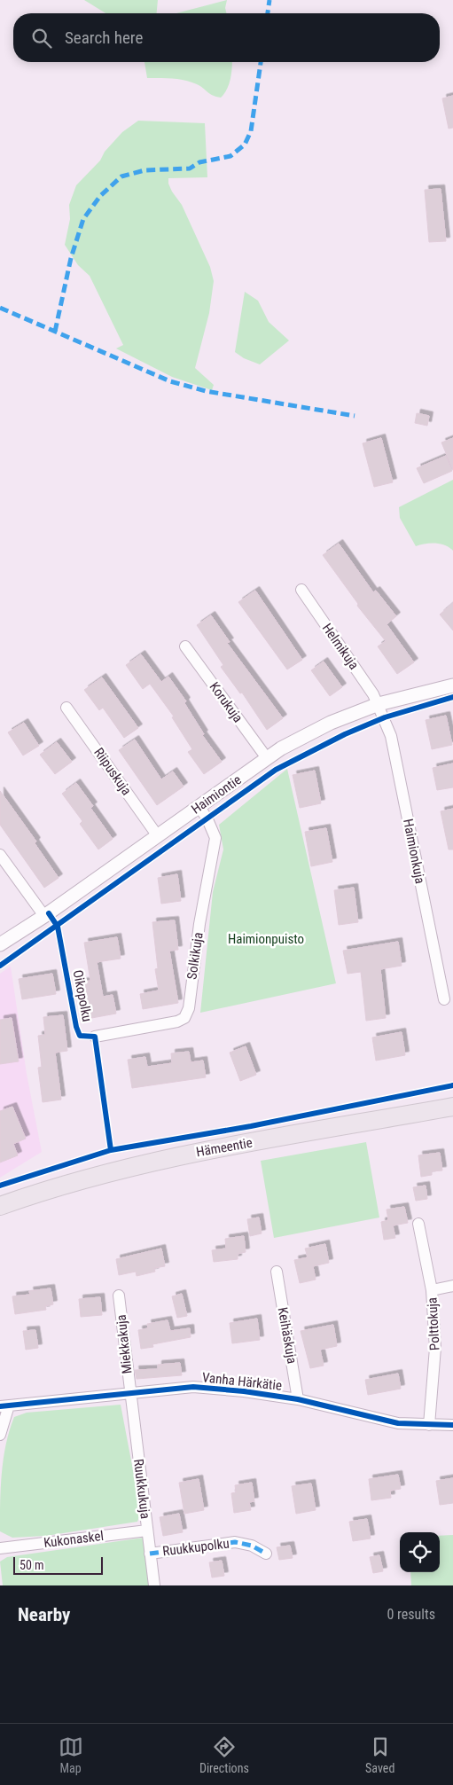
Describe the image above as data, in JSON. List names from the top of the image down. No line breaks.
{"streets":{"highway":["Hämeentie"],"street":["Helmikuja","Korukuja","Riipuskuja","Haimiontie","Haimionkuja","Solkikuja","Polttokuja","Keihäskuja","Miekkakuja","Vanha Härkätie","Ruukkukuja","Kukonaskel","Ruukkupolku"],"cycle path":["Oikopolku"]},"crossings":[["Helmikuja","Haimiontie"],["Helmikuja","Haimionkuja"],["Korukuja","Haimiontie"],["Riipuskuja","Haimiontie"],["Haimiontie","Haimionkuja"],["Haimiontie","Solkikuja"],["Polttokuja","Vanha Härkätie"],["Keihäskuja","Vanha Härkätie"],["Miekkakuja","Vanha Härkätie"],["Miekkakuja","Ruukkukuja"],["Vanha Härkätie","Ruukkukuja"],["Ruukkukuja","Kukonaskel"],["Ruukkukuja","Ruukkupolku"]],"parks":["Haimionpuisto"],"scale_bar":"50 m","page":{"search":"Search here","scale":"50 m","heading":["Nearby","0 results"],"nav":["Map","Directions","Saved"]}}
